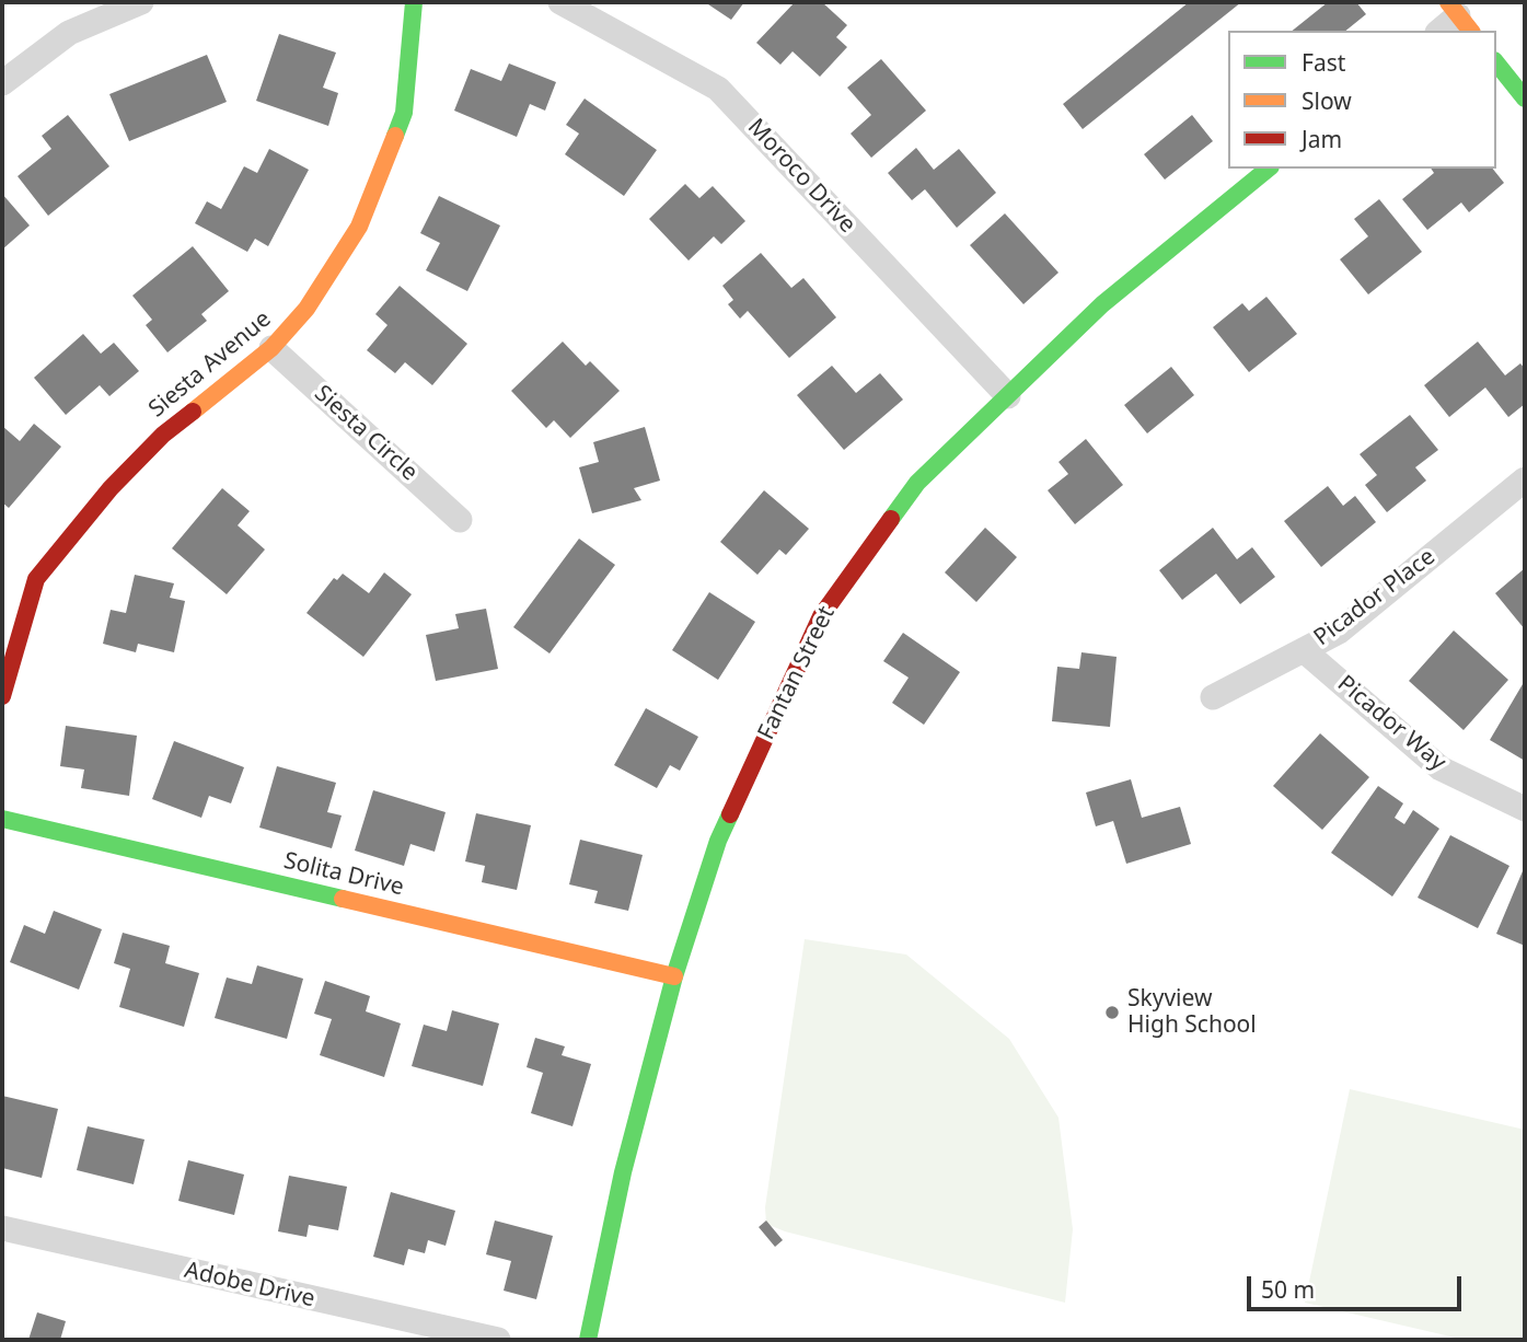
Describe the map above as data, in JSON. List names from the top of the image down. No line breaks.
{"streets":{"street":["Moroco Drive","Siesta Avenue","Siesta Circle","Picador Place","Fantan Street","Picador Way","Solita Drive","Adobe Drive"]},"crossings":[["Moroco Drive","Fantan Street"],["Siesta Avenue","Siesta Circle"],["Picador Place","Picador Way"],["Fantan Street","Solita Drive"]],"places":["Skyview High School"],"legend":["Fast","Slow","Jam"],"scale_bar":"50 m"}
